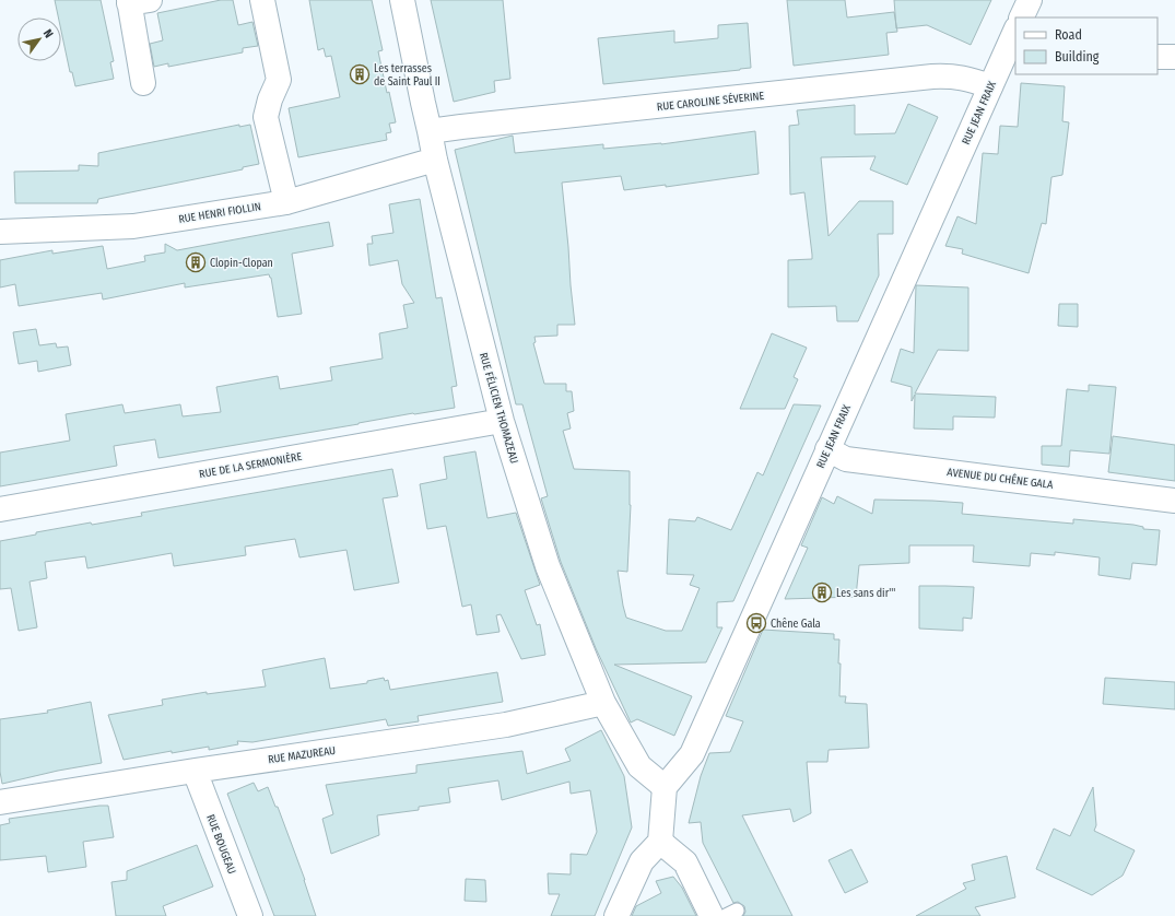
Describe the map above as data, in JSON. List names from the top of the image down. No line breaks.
{"streets":{"street":["RUE CAROLINE SÉVERINE","RUE JEAN FRAIX","RUE HENRI FIOLLIN","RUE FÉLICIEN THOMAZEAU","RUE DE LA SERMONIÈRE","AVENUE DU CHÊNE GALA","RUE MAZUREAU","RUE BOUGEAU"]},"crossings":[["RUE CAROLINE SÉVERINE","RUE JEAN FRAIX"],["RUE CAROLINE SÉVERINE","RUE FÉLICIEN THOMAZEAU"],["RUE JEAN FRAIX","RUE FÉLICIEN THOMAZEAU"],["RUE JEAN FRAIX","AVENUE DU CHÊNE GALA"],["RUE HENRI FIOLLIN","RUE FÉLICIEN THOMAZEAU"],["RUE FÉLICIEN THOMAZEAU","RUE DE LA SERMONIÈRE"],["RUE FÉLICIEN THOMAZEAU","RUE MAZUREAU"],["RUE MAZUREAU","RUE BOUGEAU"]],"places":{"building":["Les terrasses de Saint Paul II","Clopin-Clopan","Les sans dir'''"],"bus stop":["Chêne Gala"]},"legend":["Road","Building"],"north":"top right"}
